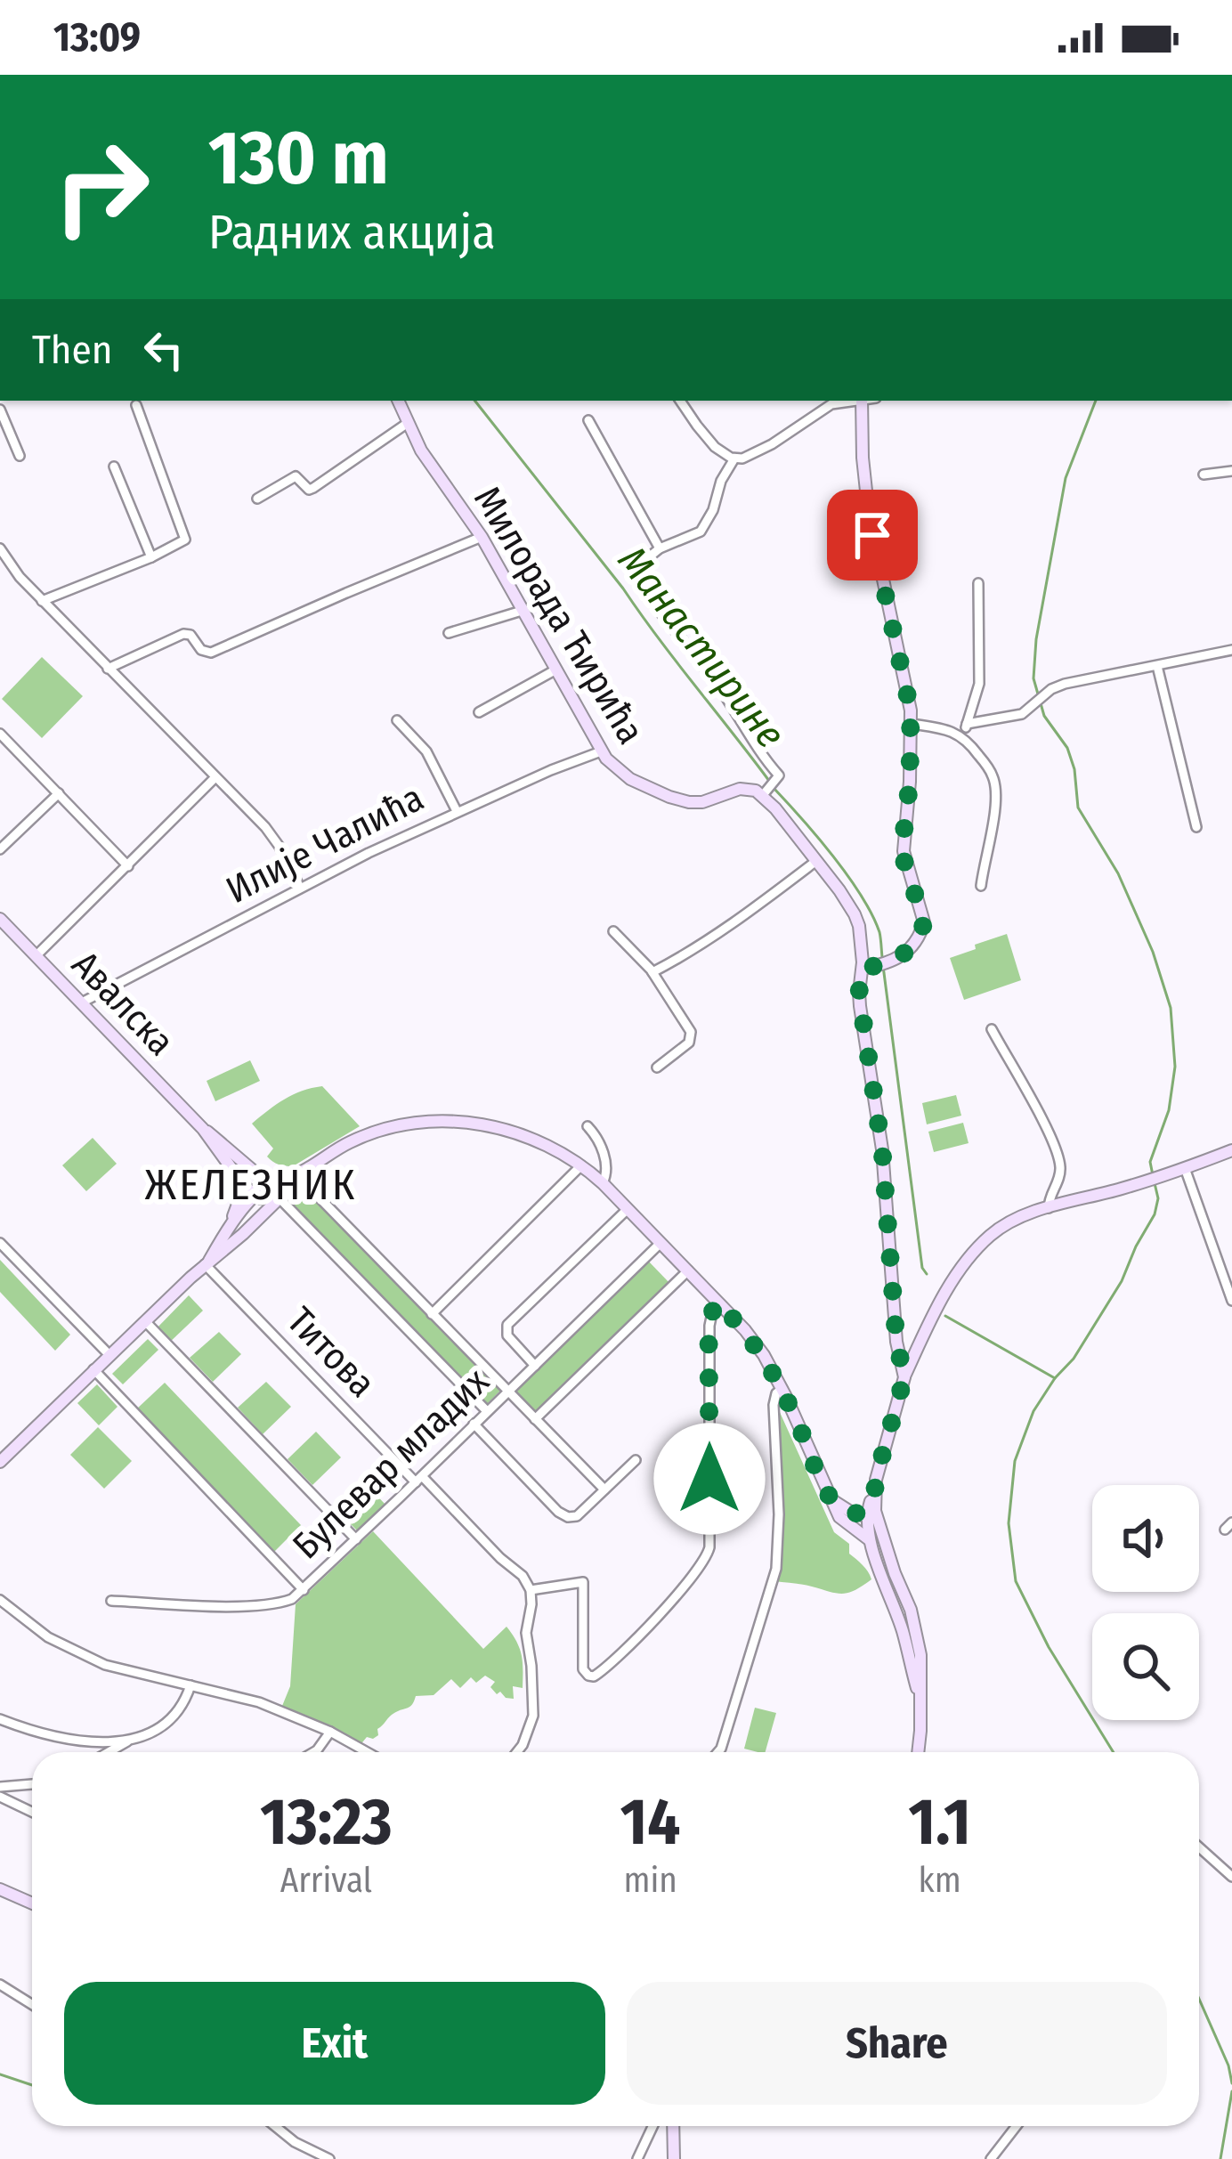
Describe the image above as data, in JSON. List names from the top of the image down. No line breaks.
{"streets":{"main road":["Милорада Ћирића","Авалска"],"street":["Илије Чалића","Титова","Булевар младих"]},"crossings":[["Милорада Ћирића","Илије Чалића"],["Илије Чалића","Авалска"],["Титова","Булевар младих"]],"districts":["ЖЕЛЕЗНИК"],"water":["Манастирине"],"page":{"status":"13:09","turn":["130 m","Радних акција"],"then":"Then","eta":["13:23","Arrival","14","min","1.1","km"],"buttons":["Exit","Share"]}}
